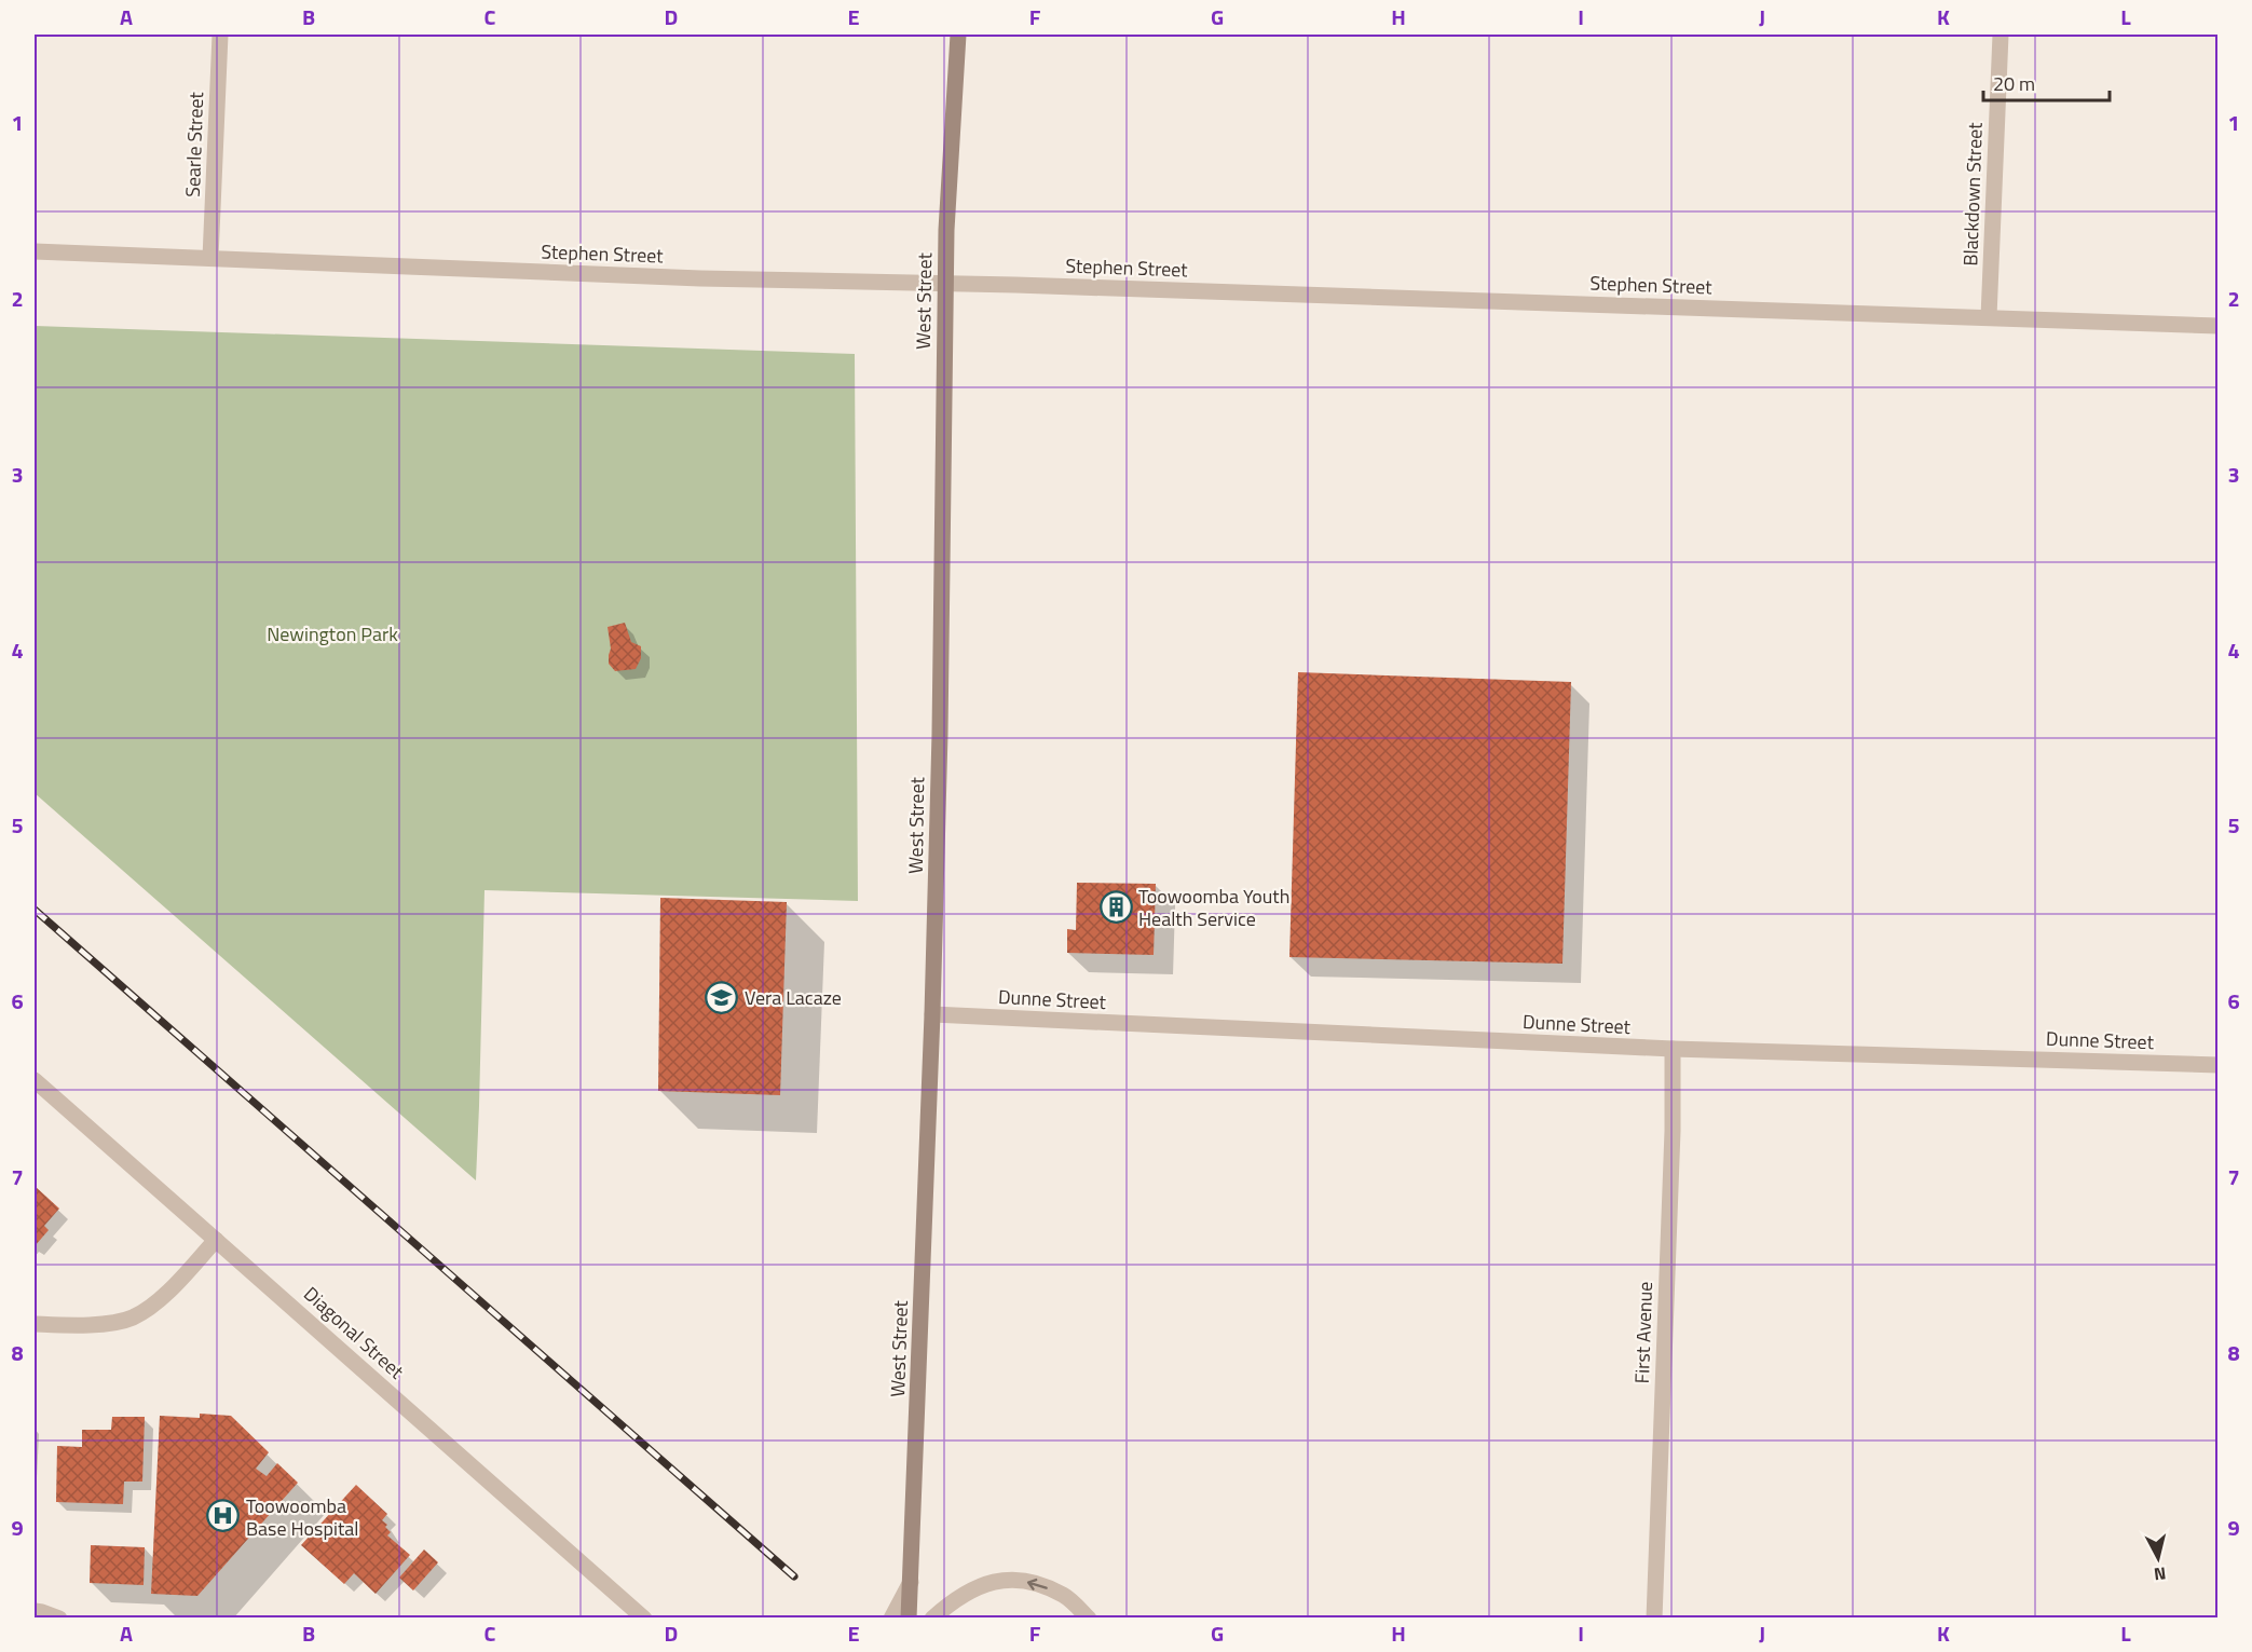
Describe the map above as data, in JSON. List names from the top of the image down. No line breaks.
{"streets":{"main road":["West Street"],"street":["Searle Street","Blackdown Street","Stephen Street","Dunne Street","Diagonal Street","First Avenue"]},"crossings":[["Searle Street","Stephen Street"],["Blackdown Street","Stephen Street"],["Stephen Street","West Street"],["West Street","Dunne Street"],["Dunne Street","First Avenue"]],"parks":["Newington Park"],"places":{"building":["Toowoomba Youth Health Service"],"school or university":["Vera Lacaze"],"hospital":["Toowoomba Base Hospital"]},"scale_bar":"20 m","north":"bottom","grid":{"columns":["A","B","C","D","E","F","G","H","I","J","K","L"],"rows":["1","2","3","4","5","6","7","8","9"]}}
